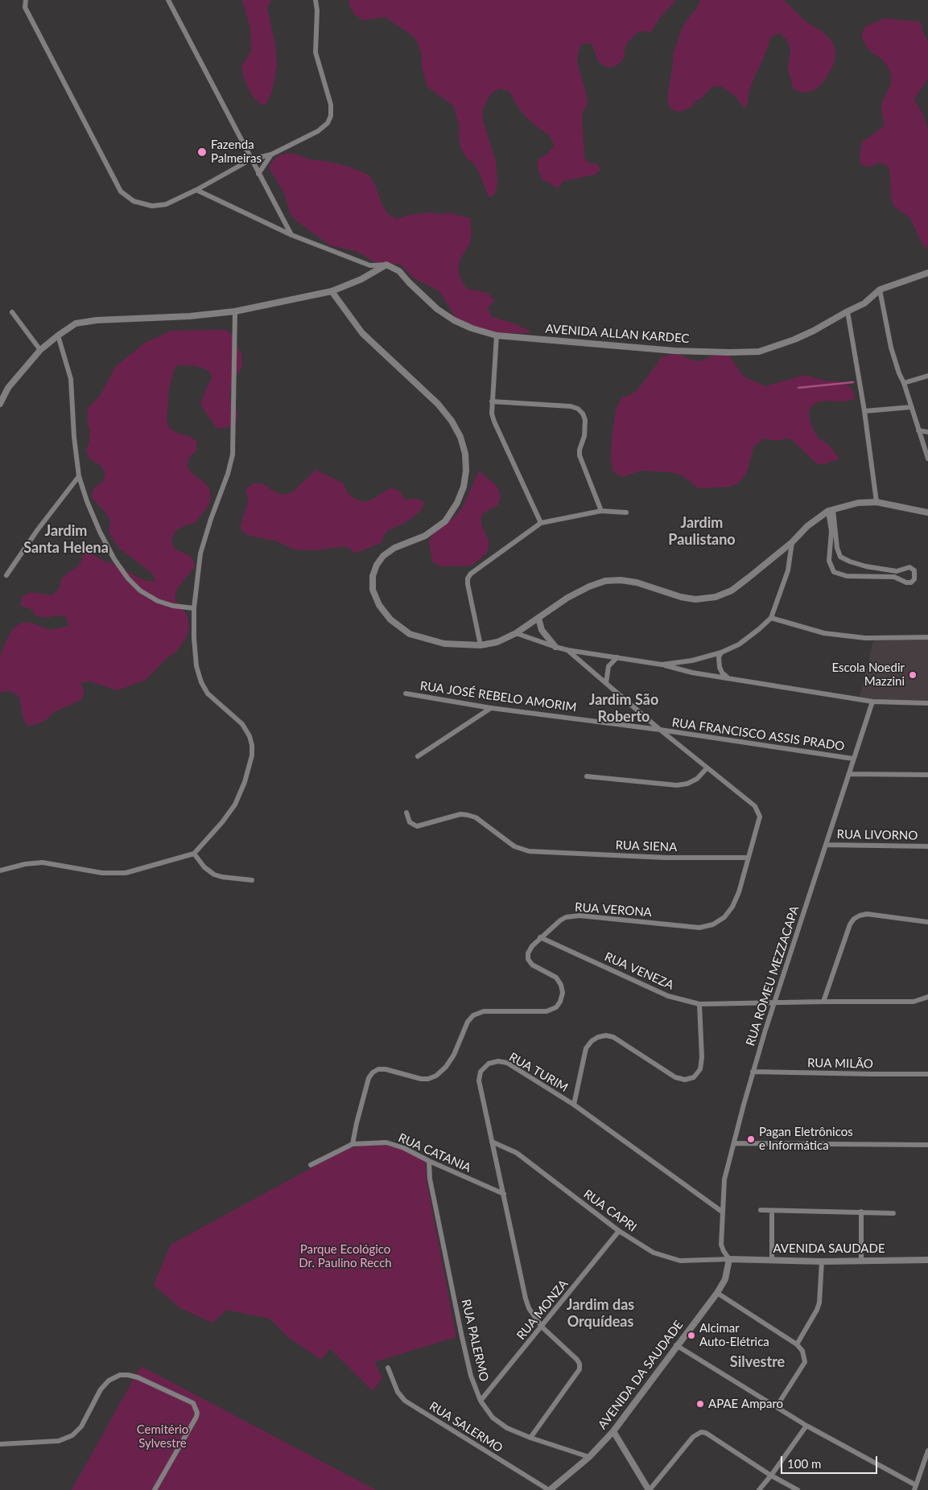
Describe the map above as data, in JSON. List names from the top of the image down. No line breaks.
{"streets":{"street":["AVENIDA ALLAN KARDEC","RUA JOSÉ REBELO AMORIM","RUA FRANCISCO ASSIS PRADO","RUA LIVORNO","RUA SIENA","RUA VERONA","RUA VENEZA","RUA ROMEU MEZZACAPA","RUA MILÃO","RUA TURIM","RUA CATANIA","RUA CAPRI","AVENIDA SAUDADE","RUA MONZA","RUA PALERMO","AVENIDA DA SAUDADE","RUA SALERMO"]},"crossings":[["RUA JOSÉ REBELO AMORIM","RUA FRANCISCO ASSIS PRADO"],["RUA FRANCISCO ASSIS PRADO","RUA ROMEU MEZZACAPA"],["RUA LIVORNO","RUA ROMEU MEZZACAPA"],["RUA SIENA","RUA VERONA"],["RUA VERONA","RUA VENEZA"],["RUA VERONA","RUA CATANIA"],["RUA VENEZA","RUA ROMEU MEZZACAPA"],["RUA ROMEU MEZZACAPA","RUA MILÃO"],["RUA ROMEU MEZZACAPA","RUA TURIM"],["RUA ROMEU MEZZACAPA","RUA CAPRI"],["RUA ROMEU MEZZACAPA","AVENIDA SAUDADE"],["RUA ROMEU MEZZACAPA","AVENIDA DA SAUDADE"],["RUA TURIM","RUA CATANIA"],["RUA TURIM","RUA CAPRI"],["RUA TURIM","RUA MONZA"],["RUA TURIM","RUA PALERMO"],["RUA CATANIA","RUA PALERMO"],["RUA CAPRI","AVENIDA SAUDADE"],["RUA CAPRI","RUA MONZA"],["RUA CAPRI","AVENIDA DA SAUDADE"],["AVENIDA SAUDADE","AVENIDA DA SAUDADE"],["RUA MONZA","RUA PALERMO"],["RUA PALERMO","AVENIDA DA SAUDADE"],["AVENIDA DA SAUDADE","RUA SALERMO"]],"districts":["Jardim Paulistano","Jardim Santa Helena","Jardim São Roberto","Jardim das Orquídeas","Silvestre"],"parks":["Parque Ecológico Dr. Paulino Recch","Cemitério Sylvestre"],"places":["Fazenda Palmeiras","Escola Noedir Mazzini","Pagan Eletrônicos e Informática","Alcimar Auto-Elétrica","APAE Amparo"],"scale_bar":"100 m"}
